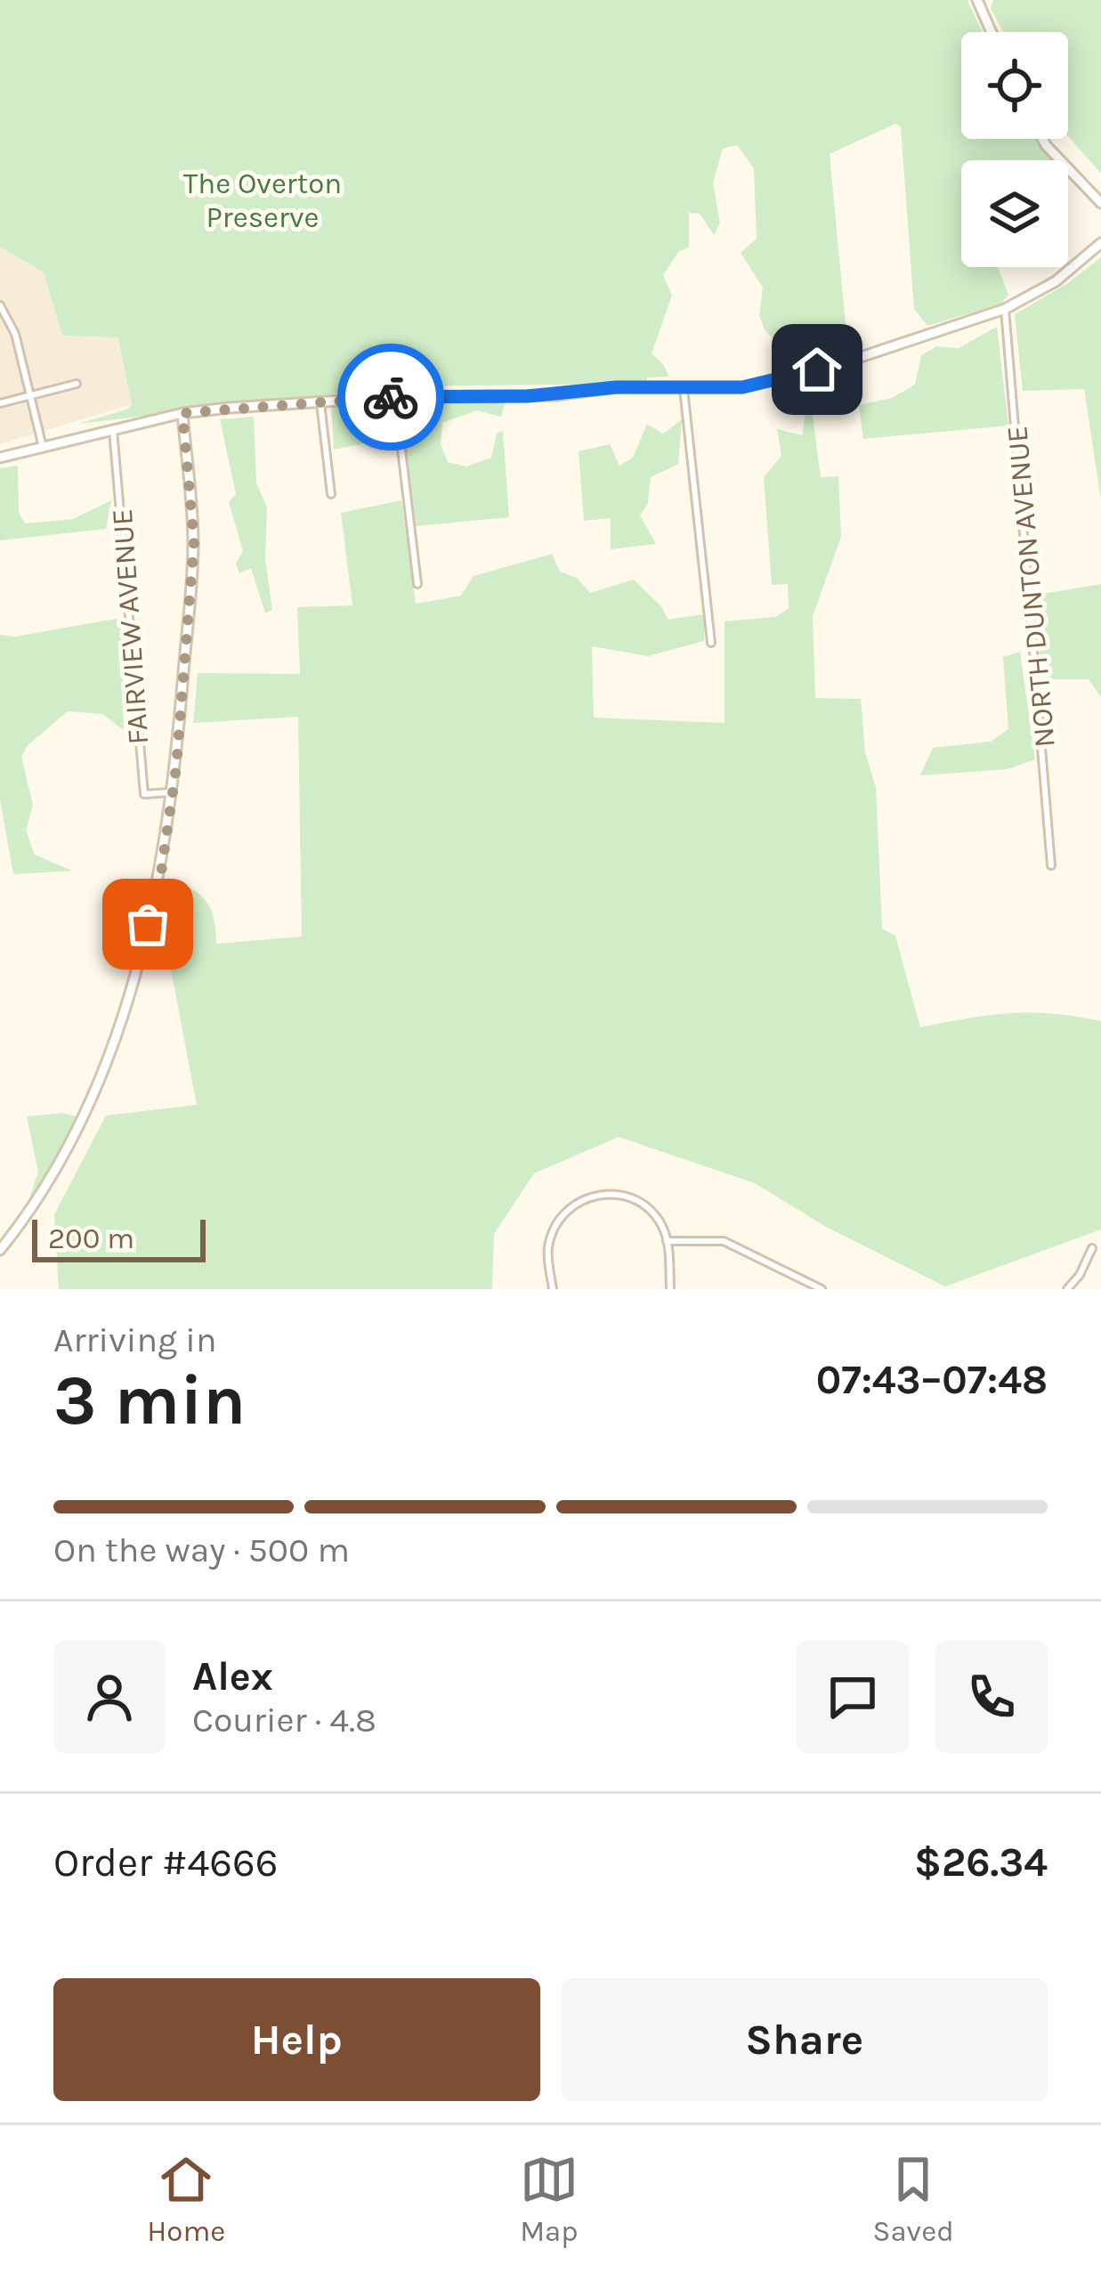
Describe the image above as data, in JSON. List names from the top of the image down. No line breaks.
{"streets":{"street":["NORTH DUNTON AVENUE","FAIRVIEW AVENUE"]},"parks":["The Overton Preserve"],"scale_bar":"200 m","page":{"scale":"200 m","heading":["3 min","Arriving in","07:43–07:48"],"panel":["Alex","Courier · 4.8","Order #4666","$26.34"],"bar":"On the way · 500 m","buttons":["Help","Share"],"tabs":["Home","Map","Saved"]}}
